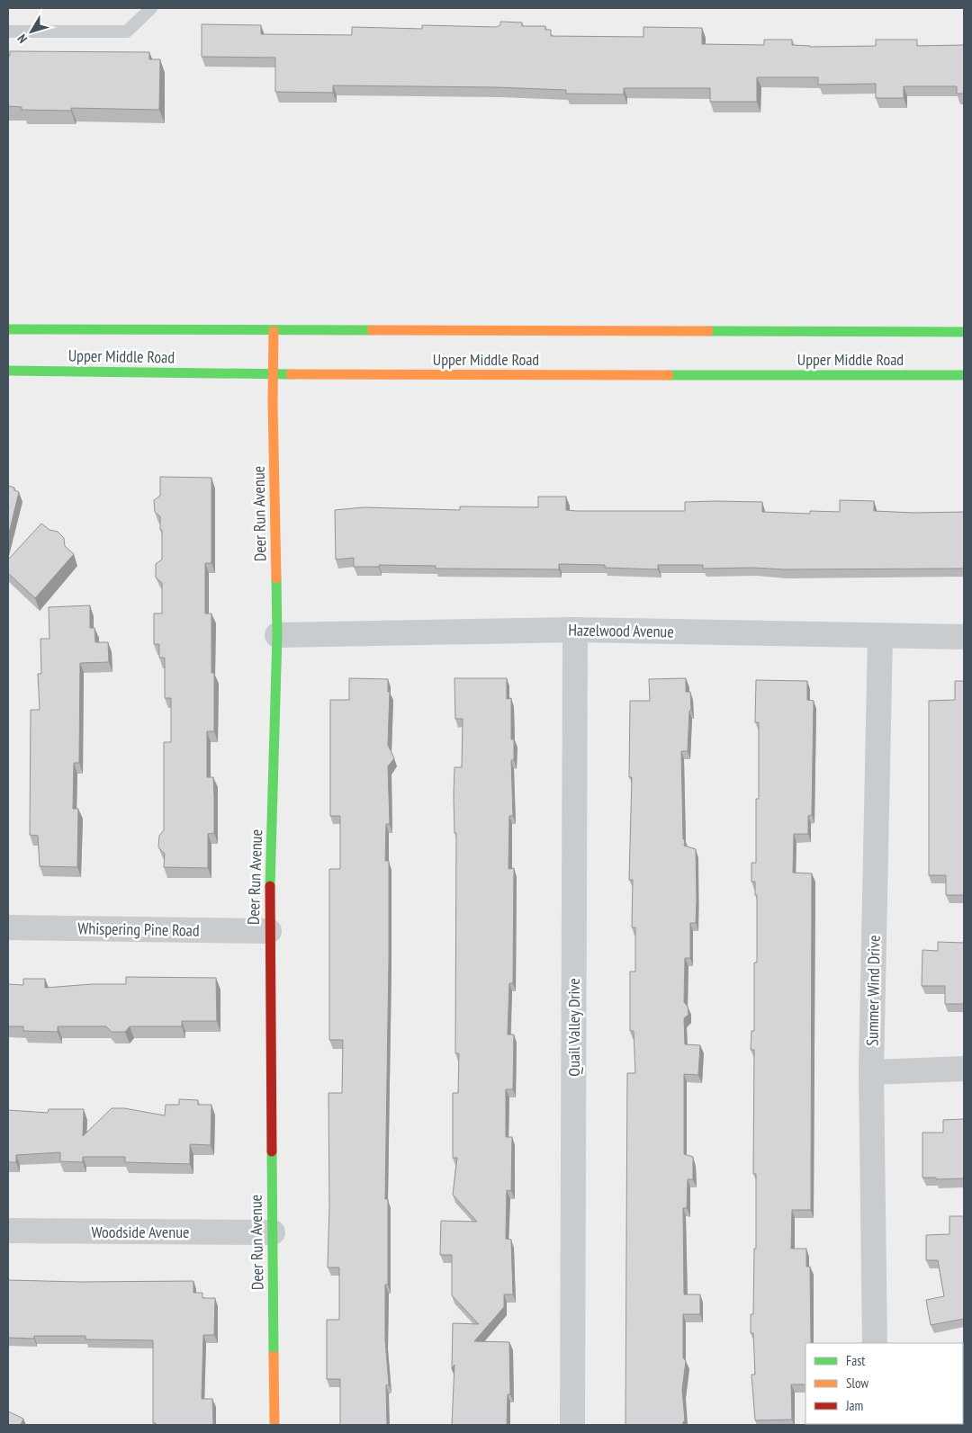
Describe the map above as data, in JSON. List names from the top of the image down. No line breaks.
{"streets":{"main road":["Upper Middle Road","Deer Run Avenue"],"street":["Hazelwood Avenue","Whispering Pine Road","Summer Wind Drive","Quail Valley Drive","Woodside Avenue"]},"crossings":[["Upper Middle Road","Deer Run Avenue"],["Deer Run Avenue","Hazelwood Avenue"],["Deer Run Avenue","Whispering Pine Road"],["Deer Run Avenue","Woodside Avenue"],["Hazelwood Avenue","Summer Wind Drive"],["Hazelwood Avenue","Quail Valley Drive"]],"legend":["Fast","Slow","Jam"],"north":"bottom left"}
